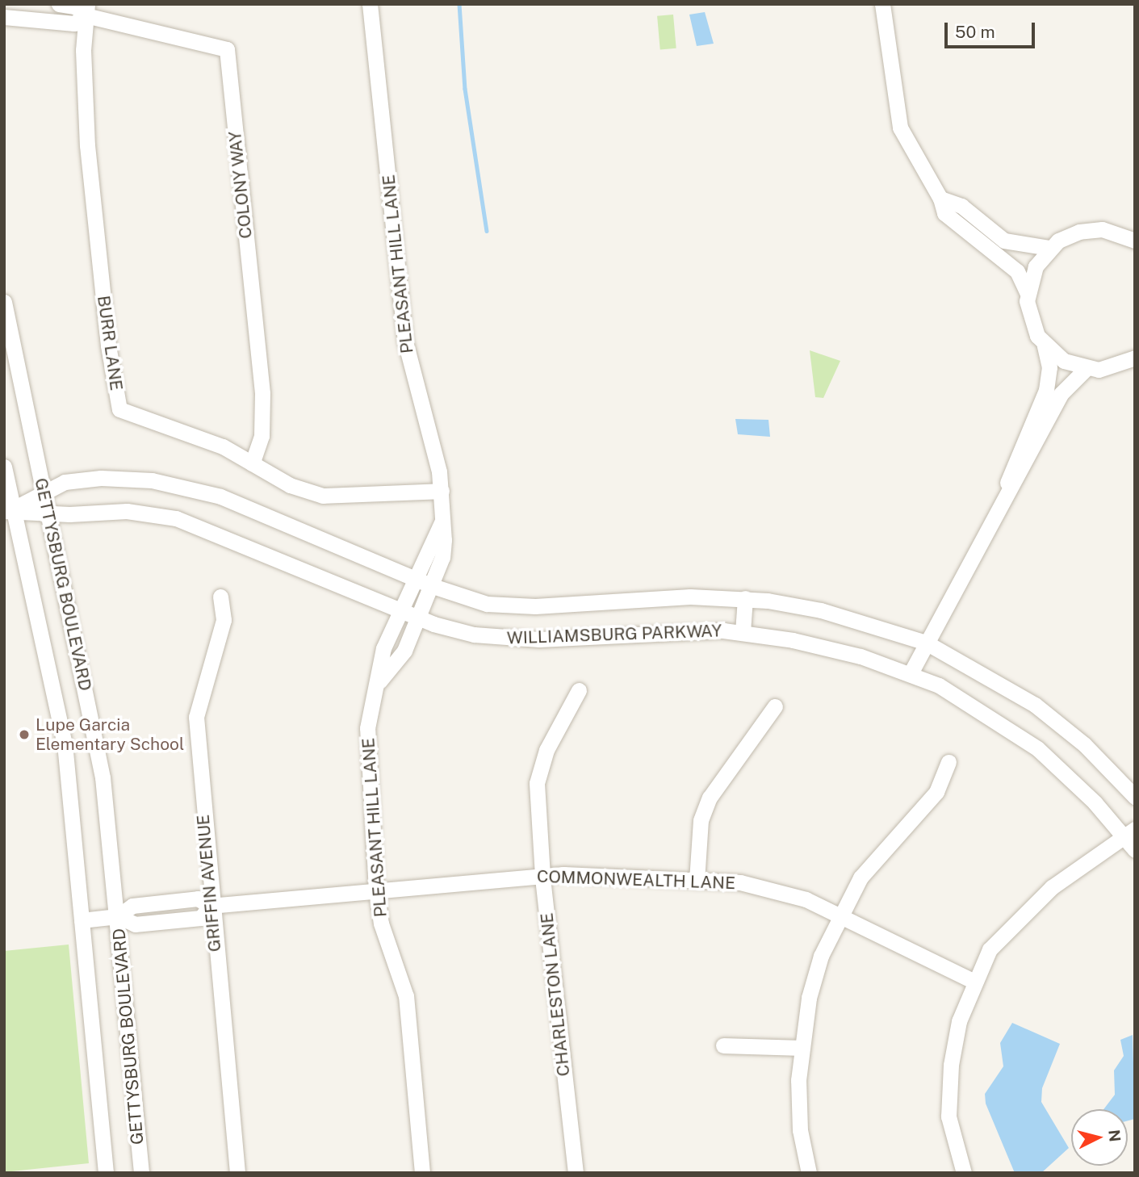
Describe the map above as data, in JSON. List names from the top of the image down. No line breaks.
{"streets":{"street":["COLONY WAY","PLEASANT HILL LANE","BURR LANE","GETTYSBURG BOULEVARD","WILLIAMSBURG PARKWAY","COMMONWEALTH LANE","GRIFFIN AVENUE","CHARLESTON LANE"]},"crossings":[["COLONY WAY","BURR LANE"],["PLEASANT HILL LANE","BURR LANE"],["PLEASANT HILL LANE","WILLIAMSBURG PARKWAY"],["PLEASANT HILL LANE","COMMONWEALTH LANE"],["GETTYSBURG BOULEVARD","WILLIAMSBURG PARKWAY"],["GETTYSBURG BOULEVARD","COMMONWEALTH LANE"],["COMMONWEALTH LANE","GRIFFIN AVENUE"],["COMMONWEALTH LANE","CHARLESTON LANE"]],"places":["Lupe Garcia Elementary School"],"scale_bar":"50 m","north":"right"}
